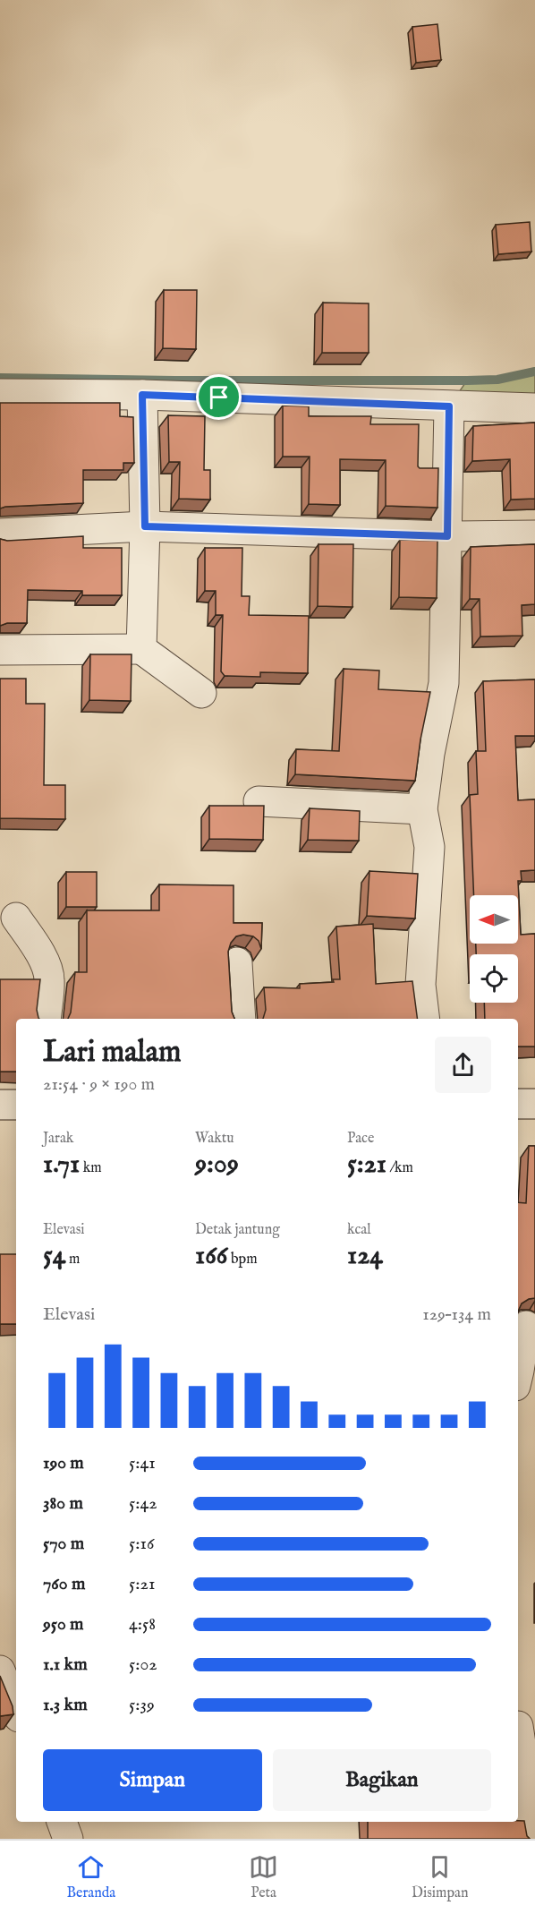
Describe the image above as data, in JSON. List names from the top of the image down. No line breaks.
{"north":"left","page":{"heading":["Lari malam","21:54 · 9 × 190 m"],"stats":[["Jarak","1.71 km"],["Waktu","9:09"],["Pace","5:21 /km"],["Elevasi","54 m"],["Detak jantung","166 bpm"],["kcal","124"]],"chart":["Elevasi","129–134 m"],"list":[{"name":"190 m","note":"5:41"},{"name":"380 m","note":"5:42"},{"name":"570 m","note":"5:16"},{"name":"760 m","note":"5:21"},{"name":"950 m","note":"4:58"},{"name":"1.1 km","note":"5:02"},{"name":"1.3 km","note":"5:39"}],"buttons":["Simpan","Bagikan"],"tabs":["Beranda","Peta","Disimpan"]}}
